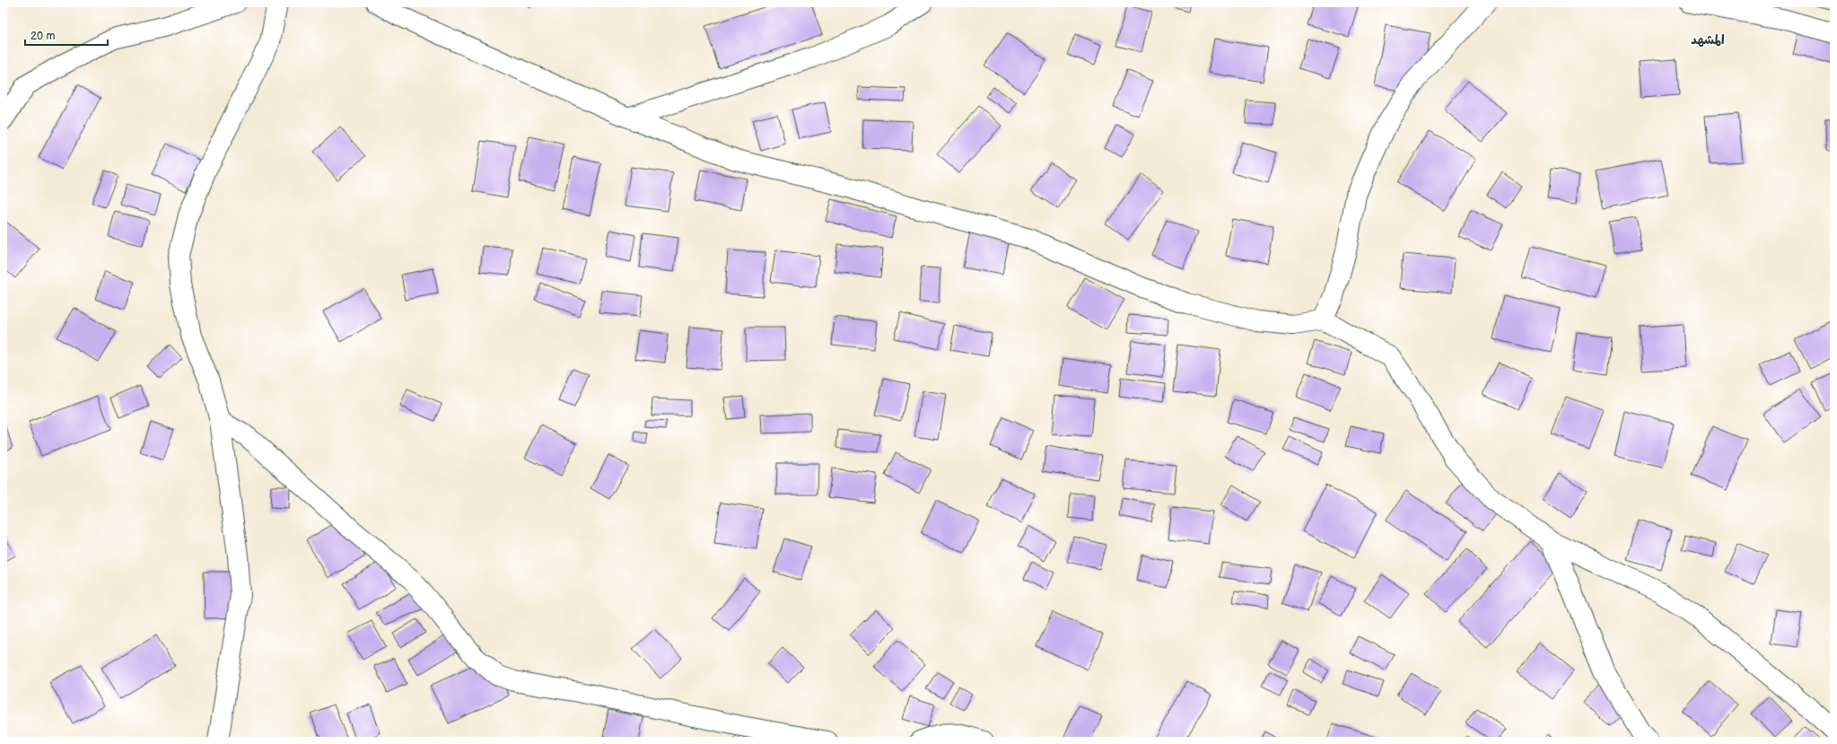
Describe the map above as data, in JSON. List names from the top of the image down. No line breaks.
{"districts":["المشهد"],"scale_bar":"20 m"}
